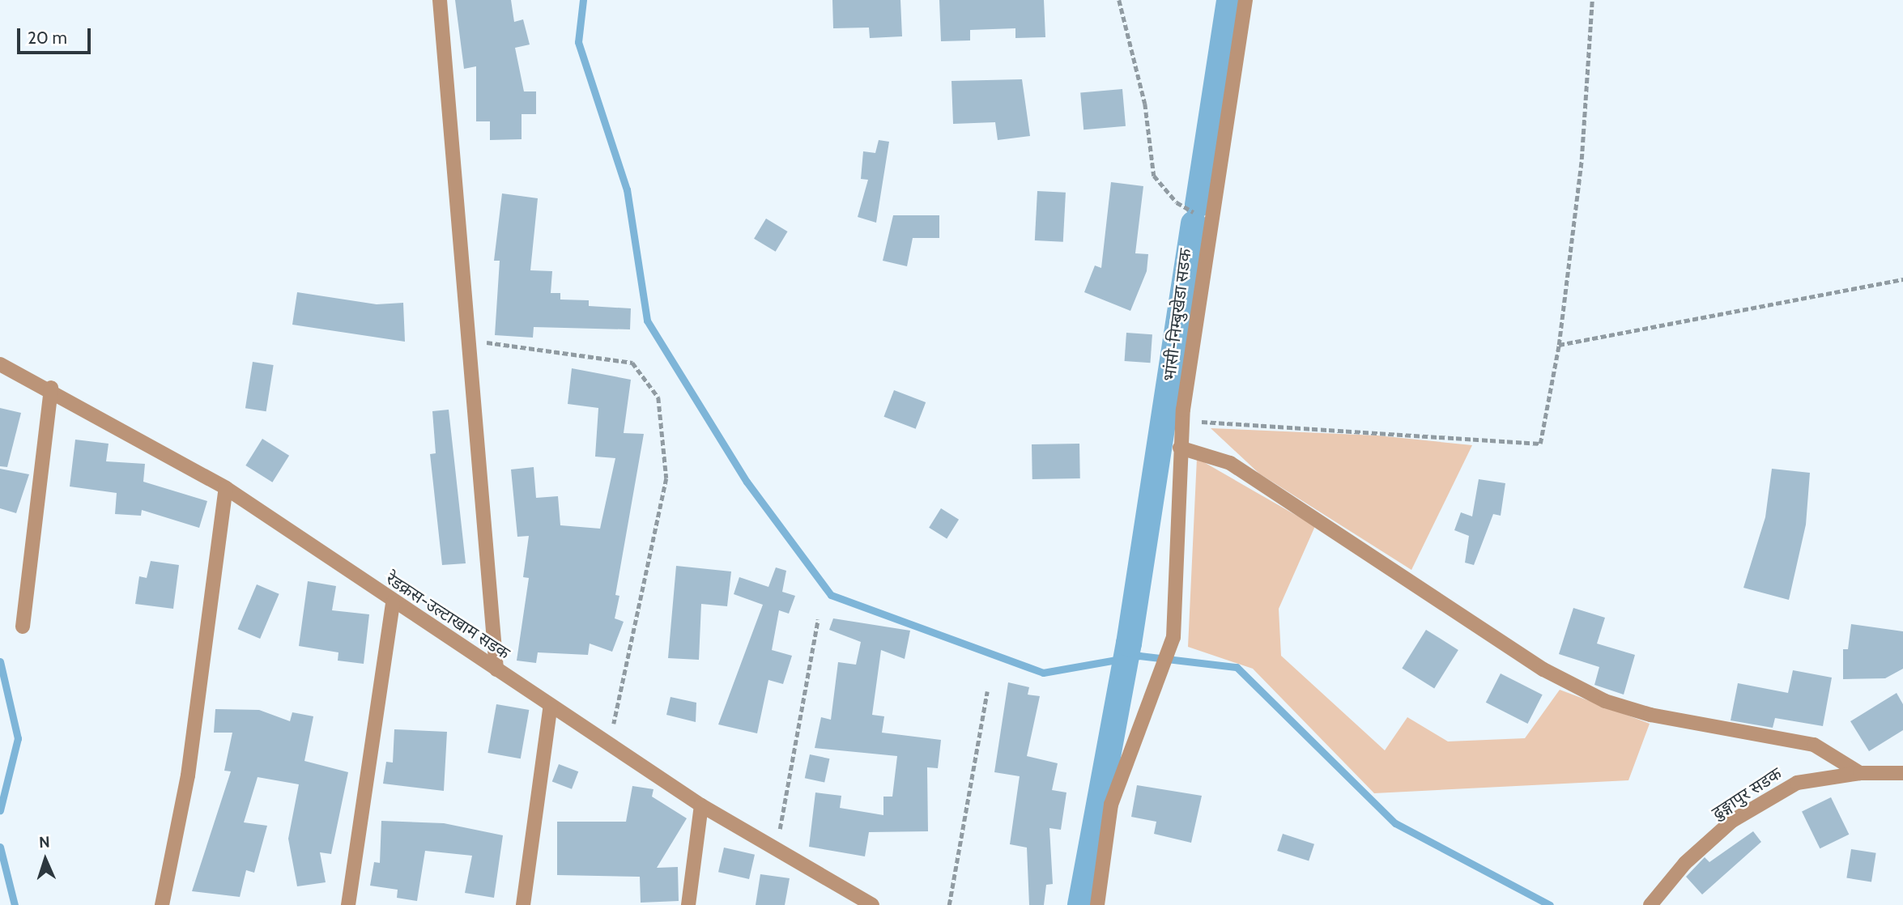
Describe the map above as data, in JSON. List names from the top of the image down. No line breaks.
{"streets":{"street":["भांसी-निम्बुखेडा सडक","रेडक्रस-उल्टाखाम सडक","ढुङ्गापुर सडक"]},"scale_bar":"20 m","north":"top"}
